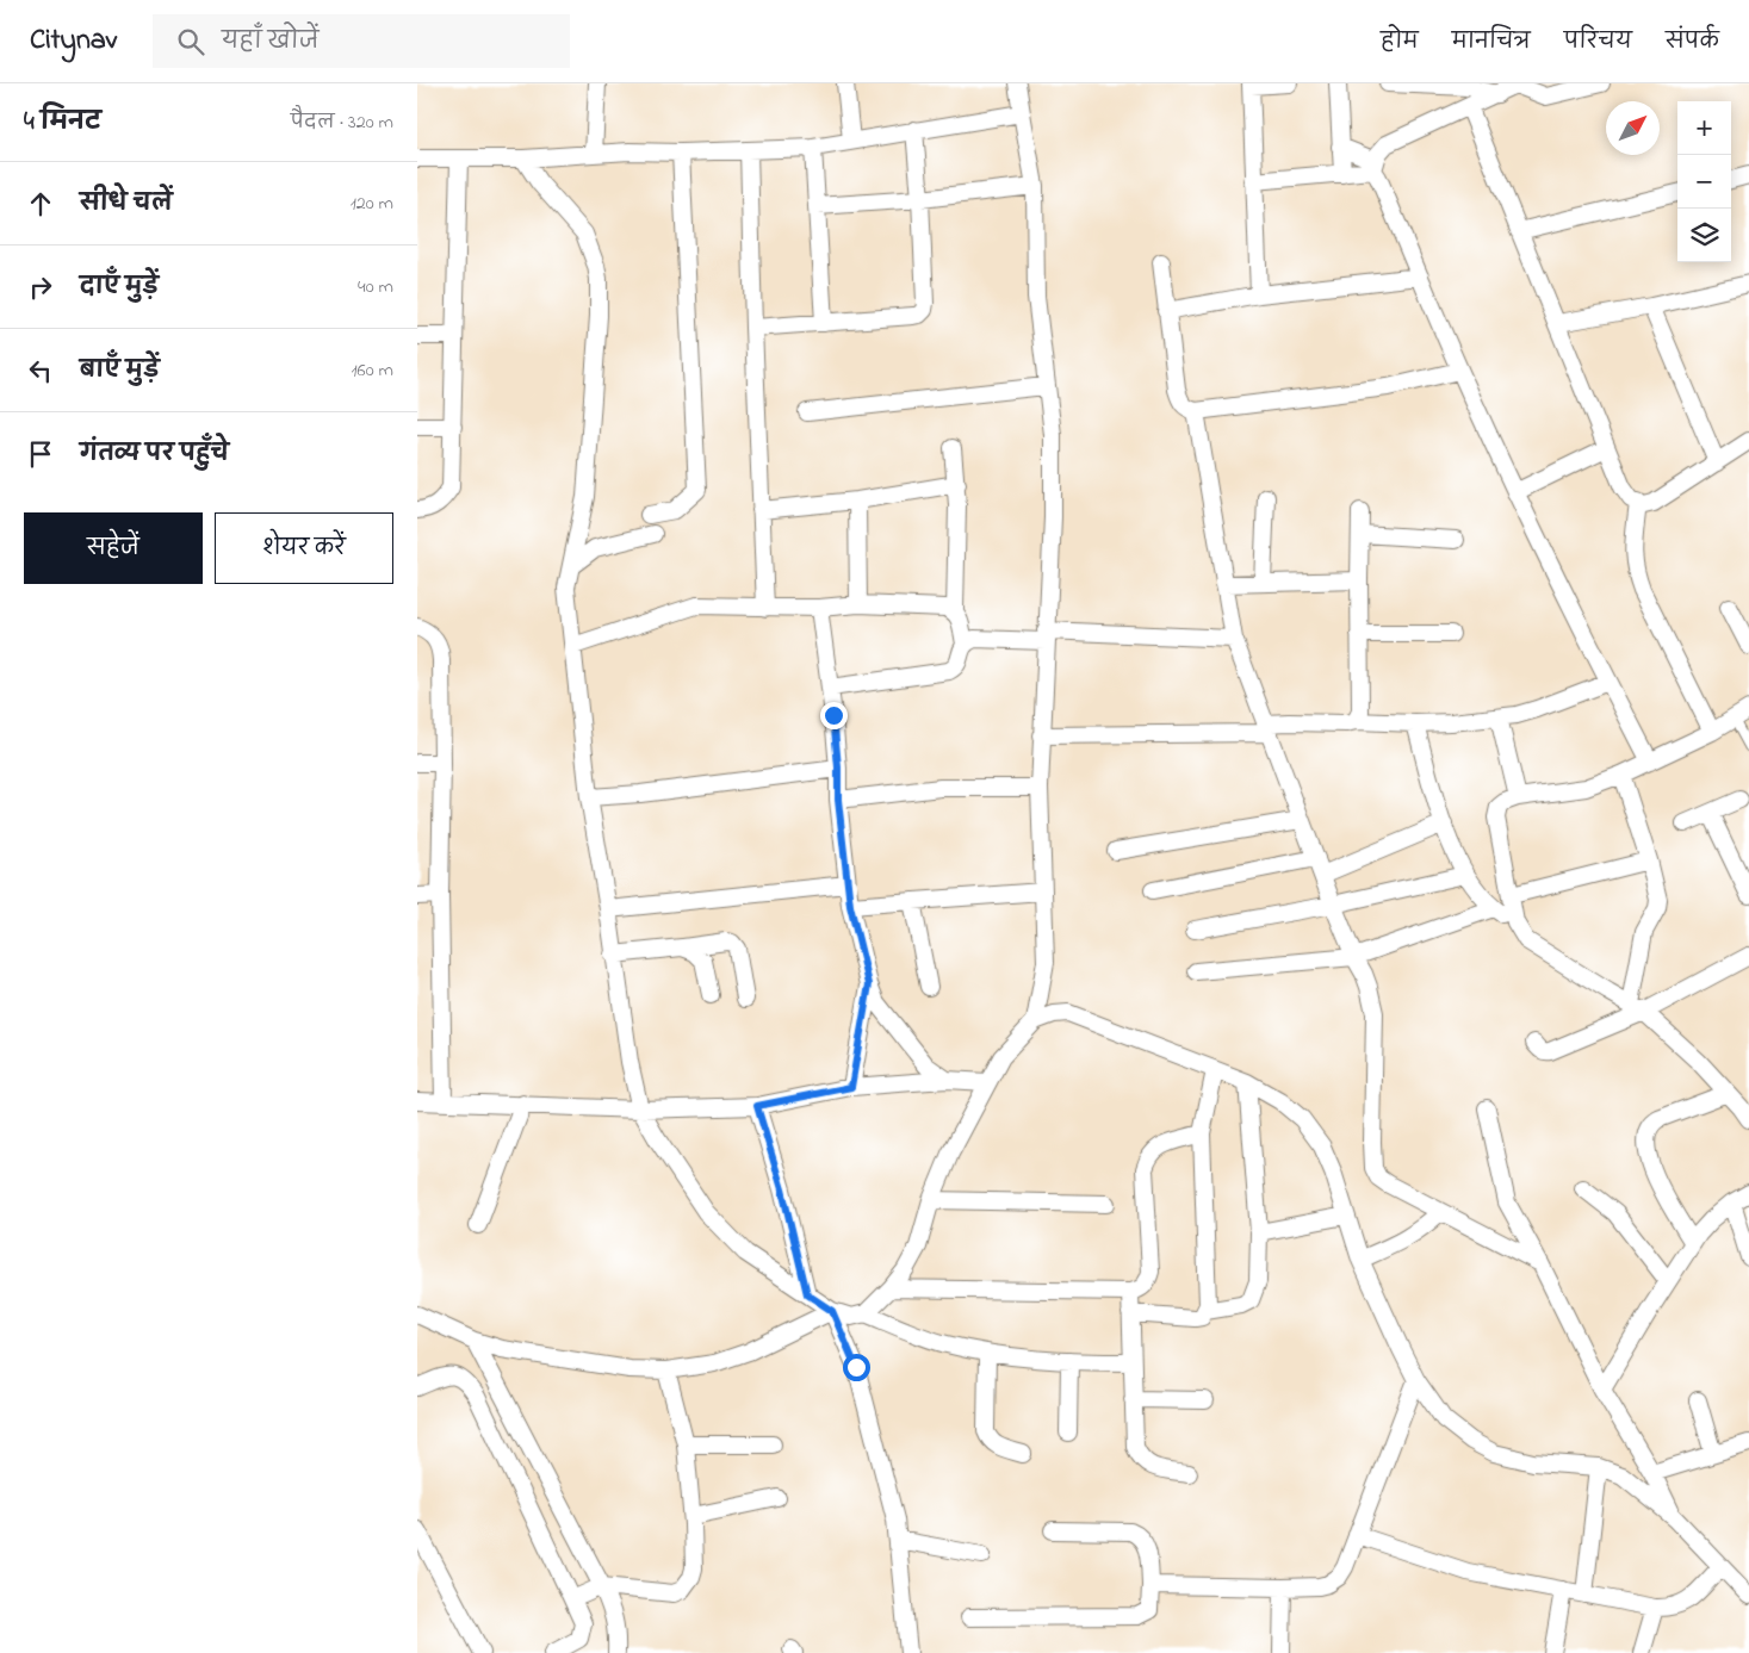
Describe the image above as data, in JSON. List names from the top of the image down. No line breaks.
{"north":"top right","page":{"header":"Citynav","search":"यहाँ खोजें","nav":["होम","मानचित्र","परिचय","संपर्क"],"heading":["4 मिनट","पैदल · 320 m"],"map_buttons":["+","−"],"list":[["सीधे चलें","120 m"],["दाएँ मुड़ें","40 m"],["बाएँ मुड़ें","160 m"],"गंतव्य पर पहुँचे"],"buttons":["सहेजें","शेयर करें"]}}
